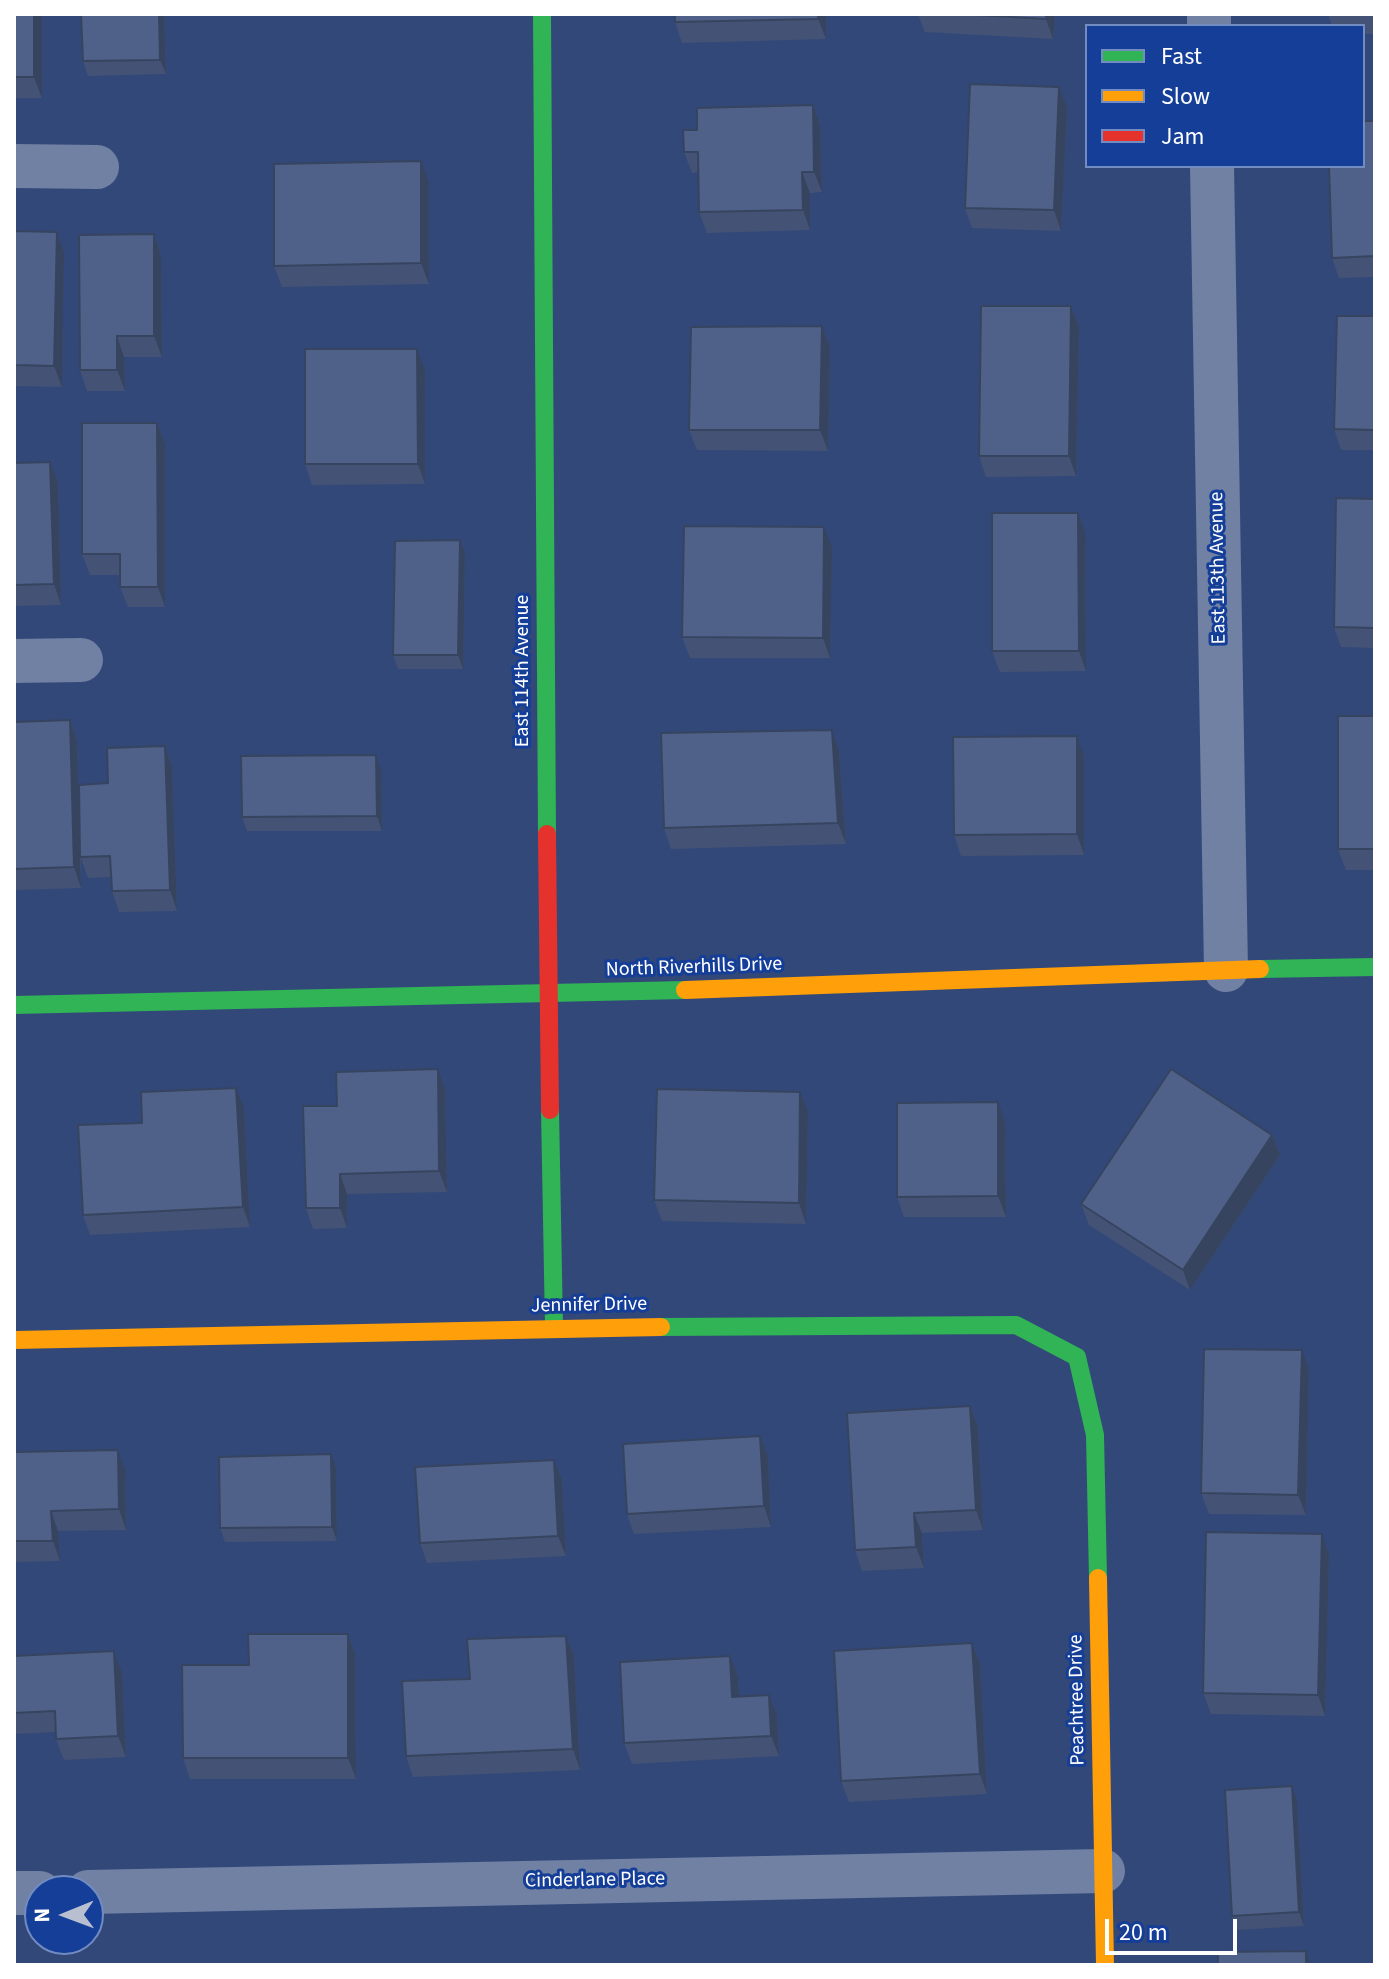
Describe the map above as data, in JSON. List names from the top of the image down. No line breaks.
{"streets":{"street":["East 113th Avenue","East 114th Avenue","North Riverhills Drive","Jennifer Drive","Peachtree Drive","Cinderlane Place"]},"crossings":[["East 113th Avenue","North Riverhills Drive"],["East 114th Avenue","North Riverhills Drive"],["East 114th Avenue","Jennifer Drive"],["Jennifer Drive","Peachtree Drive"],["Peachtree Drive","Cinderlane Place"]],"legend":["Fast","Slow","Jam"],"scale_bar":"20 m","north":"left"}
